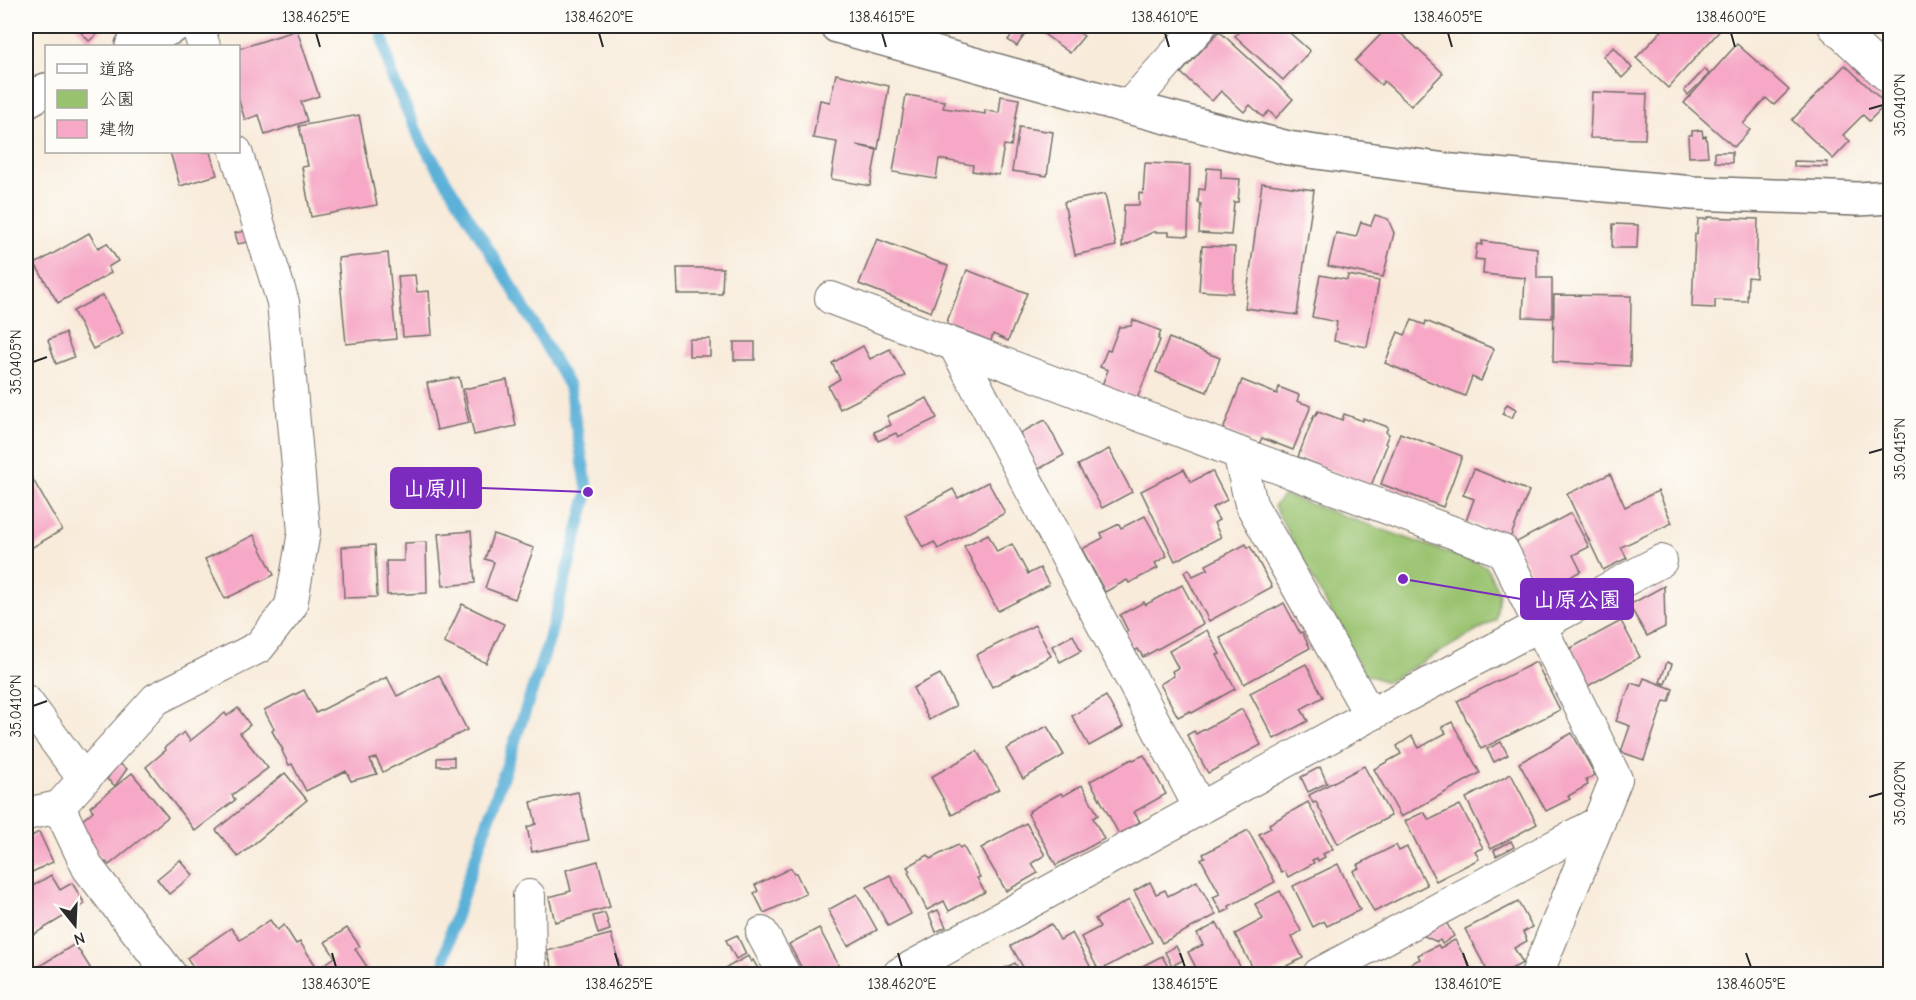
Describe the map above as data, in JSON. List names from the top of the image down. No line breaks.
{"places":["山原川","山原公園"],"legend":["道路","公園","建物"],"north":"bottom","coordinates":["138.4625°E","138.4620°E","138.4615°E","138.4610°E","138.4605°E","138.4600°E","35.0410°N","35.0405°N","35.0415°N","35.0420°N","138.4630°E"]}
